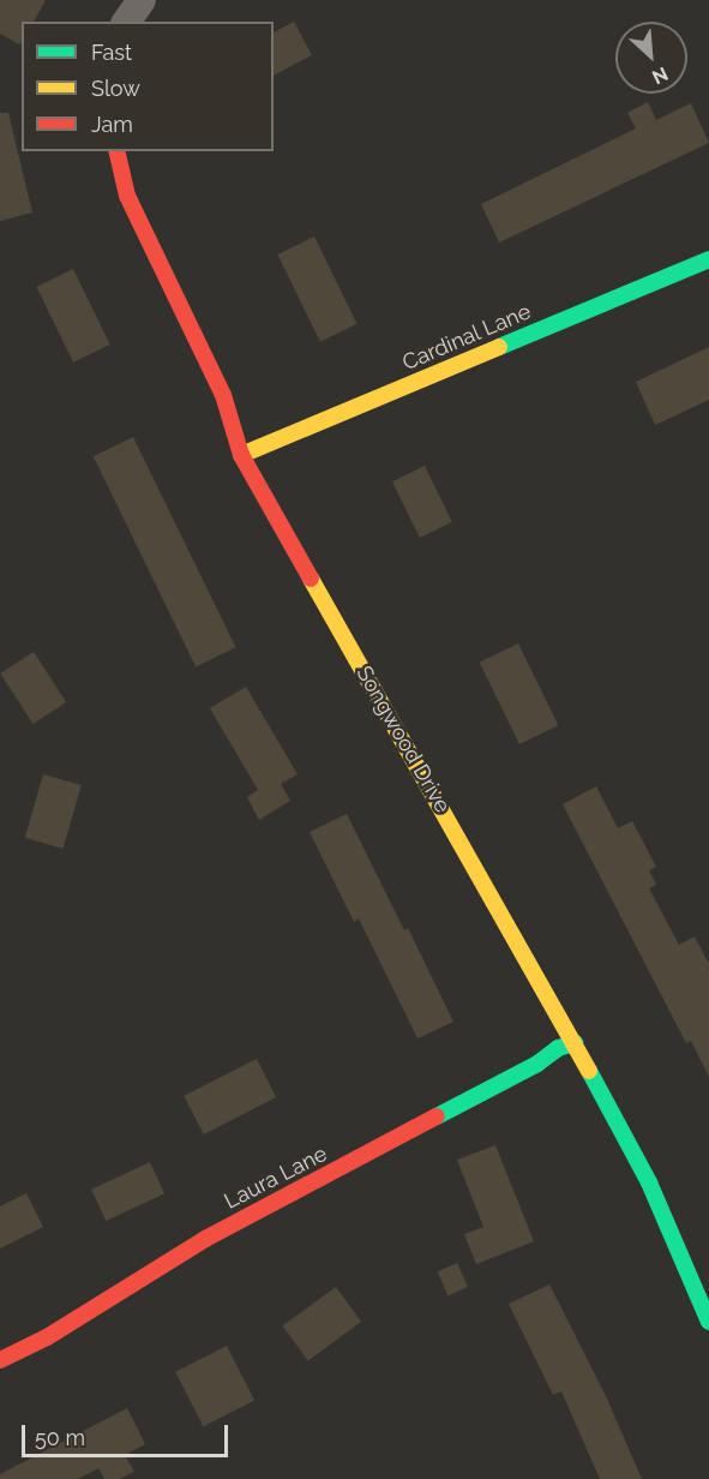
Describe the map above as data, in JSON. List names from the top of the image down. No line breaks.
{"streets":{"street":["Cardinal Lane","Songwood Drive","Laura Lane"]},"crossings":[["Cardinal Lane","Songwood Drive"],["Songwood Drive","Laura Lane"]],"legend":["Fast","Slow","Jam"],"scale_bar":"50 m","north":"bottom right"}
